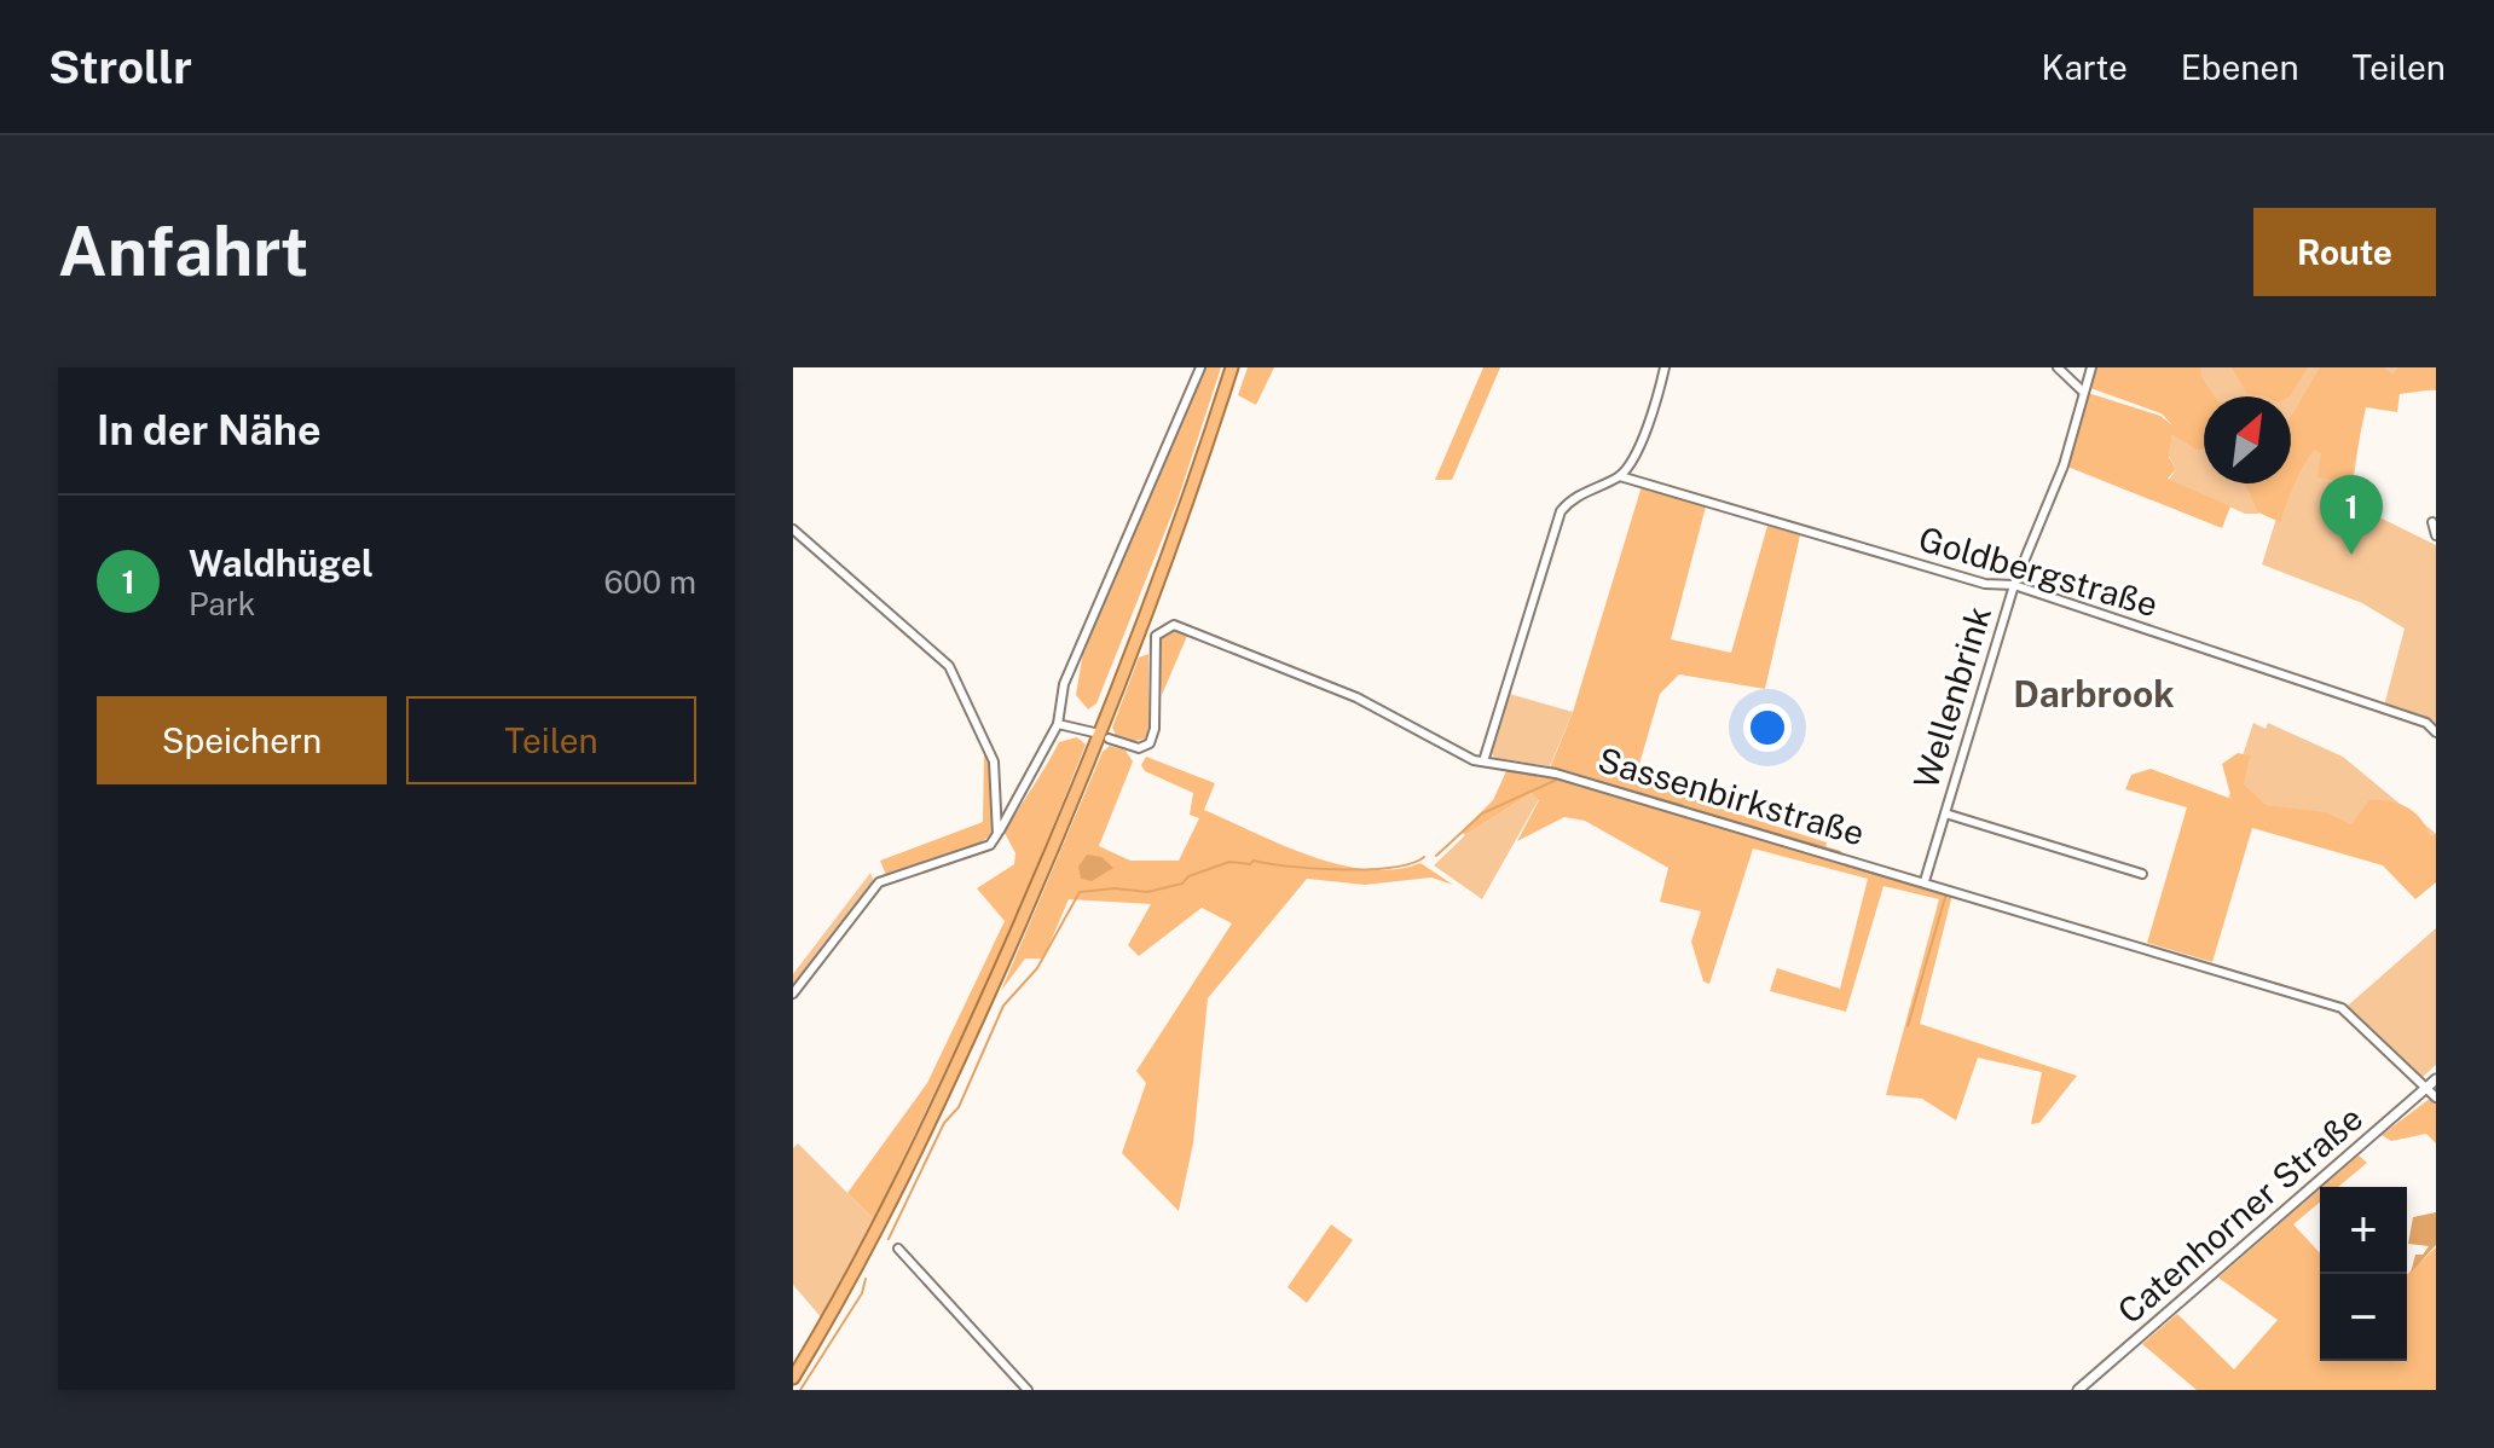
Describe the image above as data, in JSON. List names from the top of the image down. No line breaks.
{"streets":{"street":["Goldbergstraße","Wellenbrink","Sassenbirkstraße","Catenhorner Straße"]},"crossings":[["Goldbergstraße","Wellenbrink"],["Wellenbrink","Sassenbirkstraße"],["Sassenbirkstraße","Catenhorner Straße"]],"districts":["Darbrook"],"north":"top right","page":{"header":"Strollr","nav":["Karte","Ebenen","Teilen"],"buttons":["Route",["Speichern","Teilen"]],"title":"Anfahrt","heading":"In der Nähe","pins":"1","list":[{"mark":"1","name":"Waldhügel","note":"Park","value":"600 m"}],"map_buttons":["+","−"]}}
